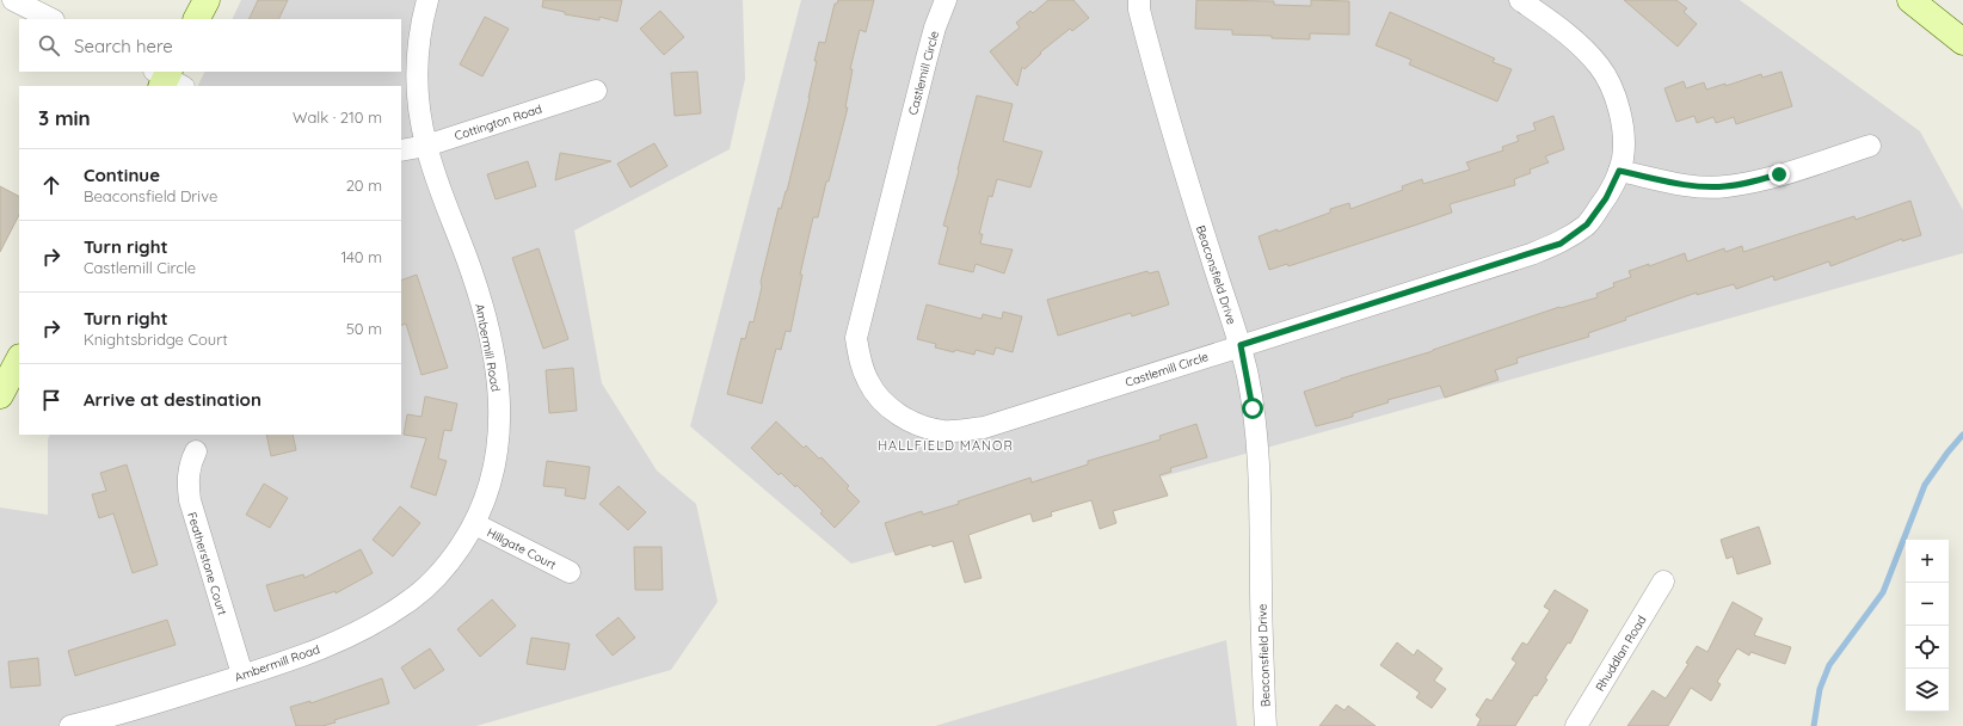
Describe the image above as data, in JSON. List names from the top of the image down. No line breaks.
{"streets":{"street":["Castlemill Circle","Cottington Road","Beaconsfield Drive","Ambermill Road","Hillgate Court","Featherstone Court","Rhuddlan Road"]},"crossings":[["Castlemill Circle","Beaconsfield Drive"],["Cottington Road","Ambermill Road"],["Ambermill Road","Hillgate Court"],["Ambermill Road","Featherstone Court"]],"districts":["HALLFIELD MANOR"],"page":{"search":"Search here","heading":["3 min","Walk · 210 m"],"list":[["Continue","Beaconsfield Drive","20 m"],["Turn right","Castlemill Circle","140 m"],["Turn right","Knightsbridge Court","50 m"],"Arrive at destination"],"map_buttons":["+","−"]}}
